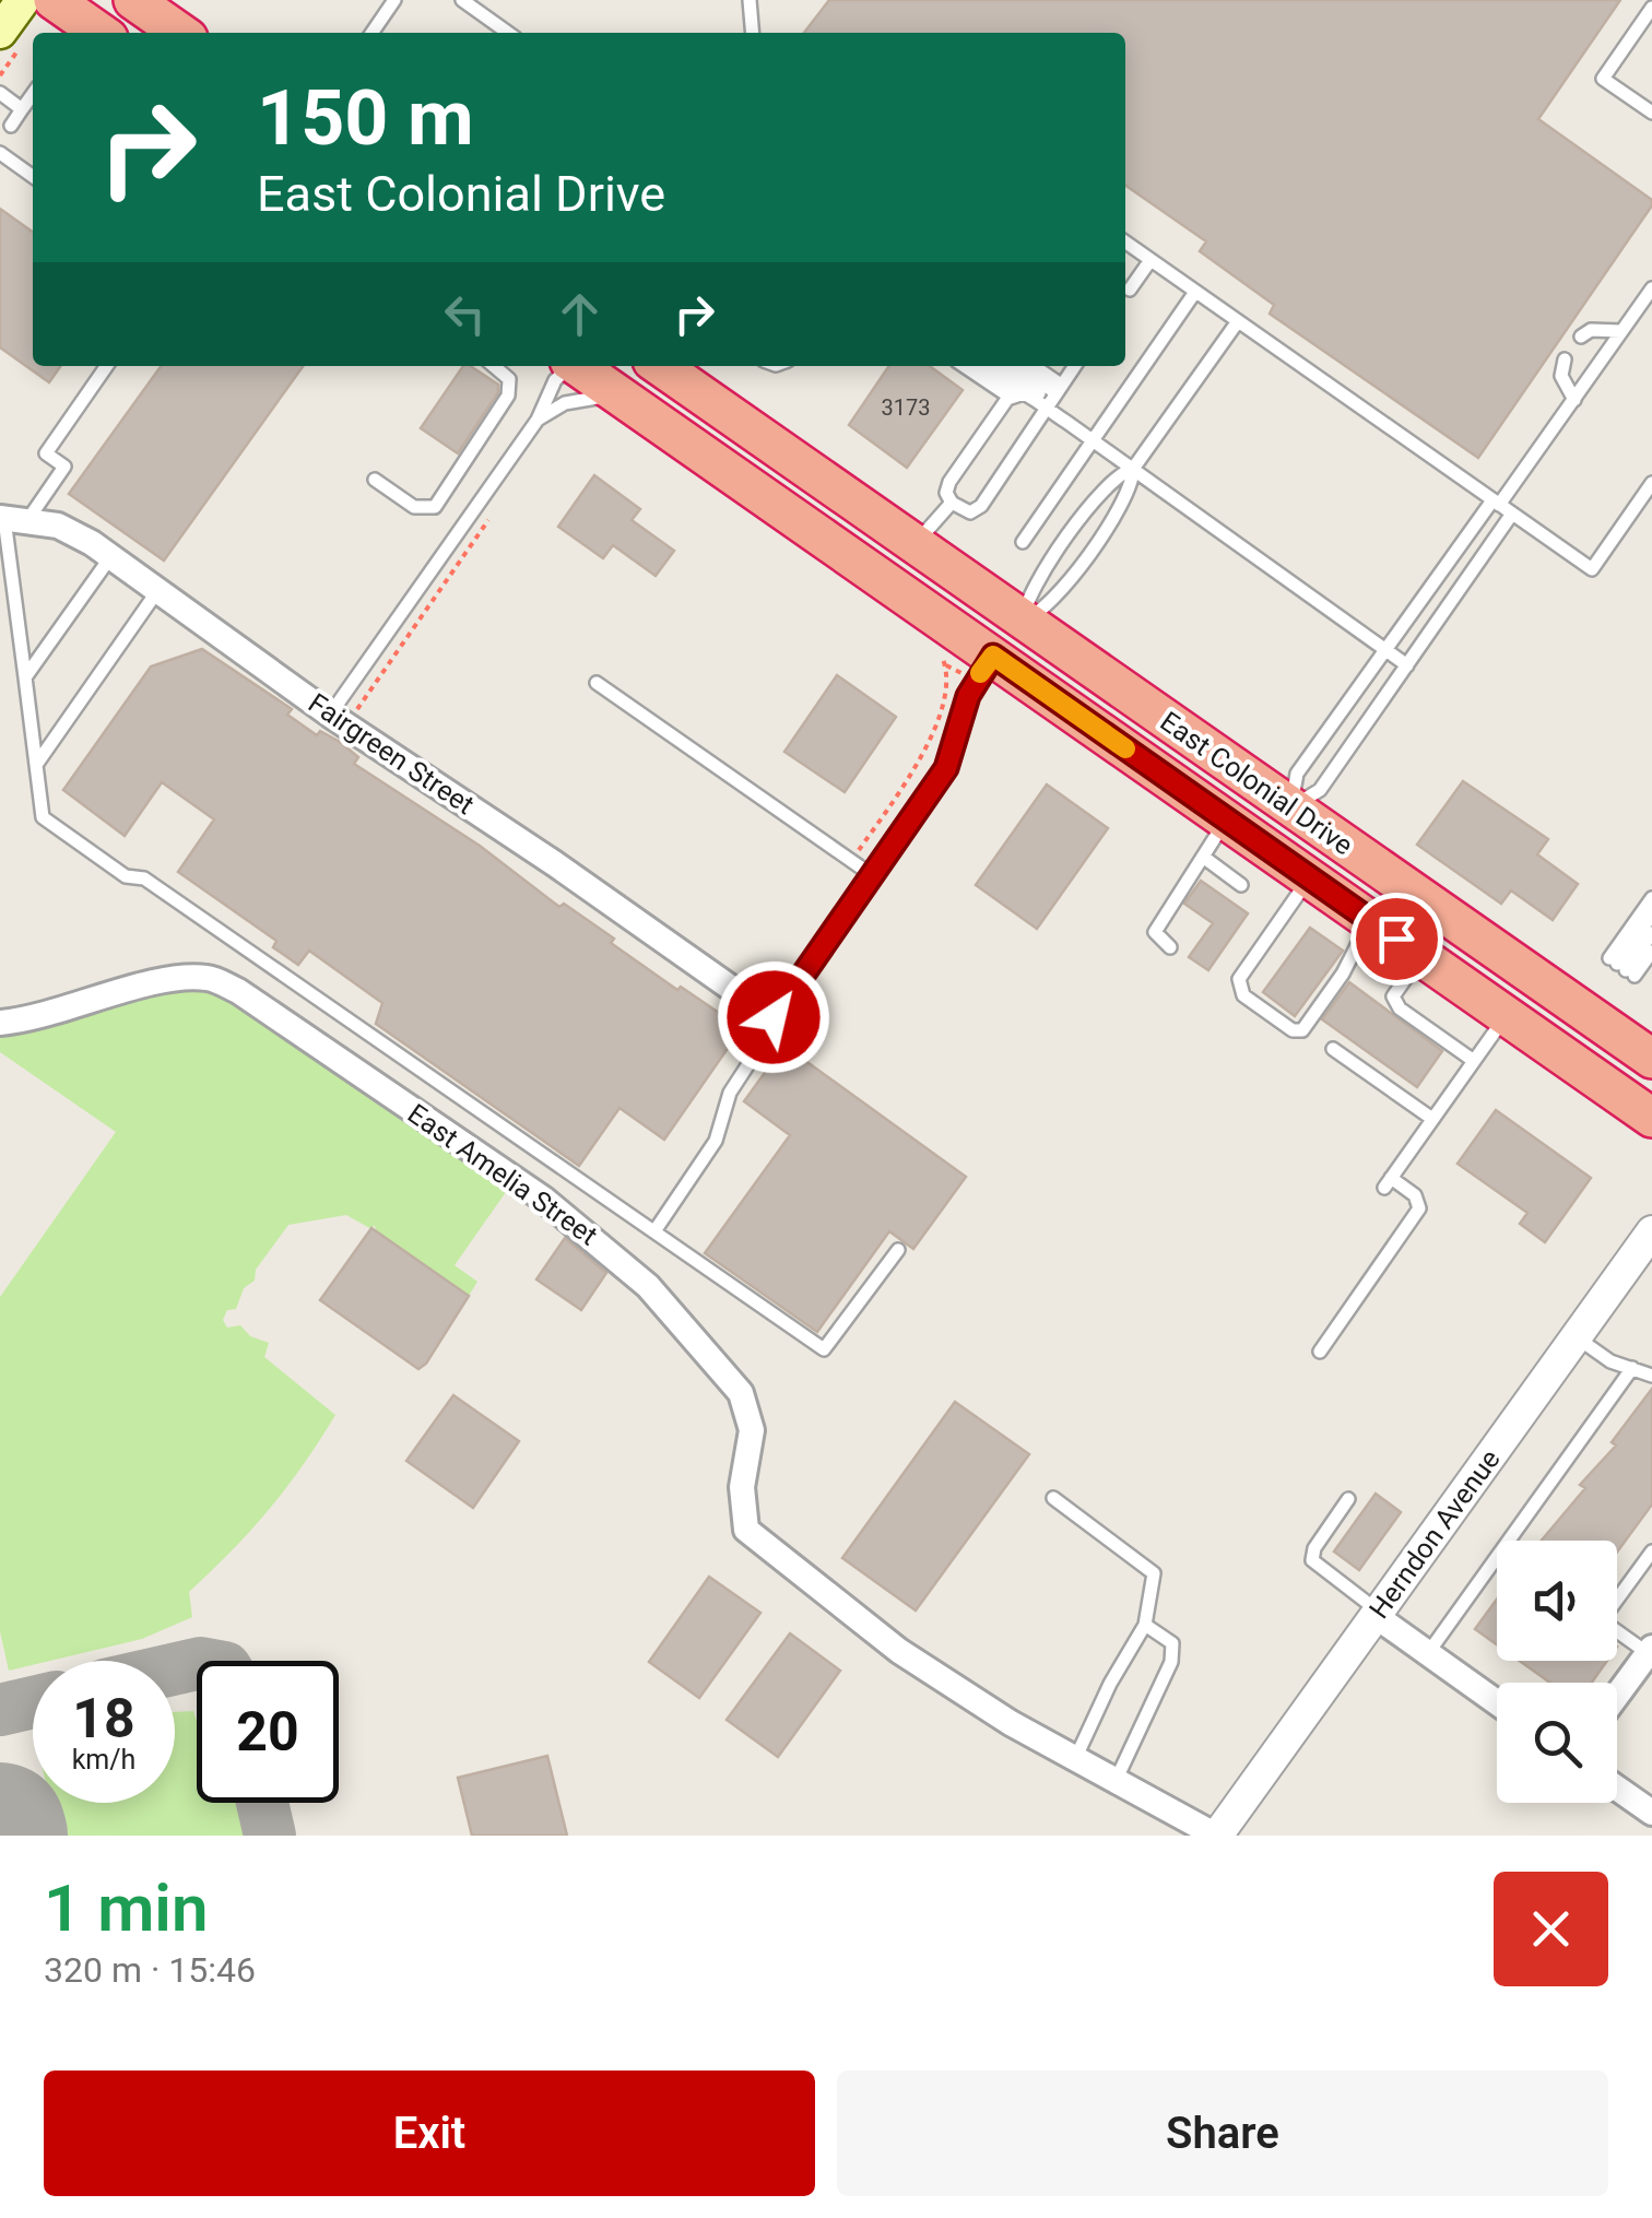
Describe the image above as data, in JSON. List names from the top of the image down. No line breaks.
{"streets":{"highway":["East Colonial Drive"],"street":["Fairgreen Street","East Amelia Street","Herndon Avenue"]},"crossings":[["East Amelia Street","Herndon Avenue"]],"house_numbers":["3173"],"page":{"turn":["150 m","East Colonial Drive"],"speed":"18 km/h","limit":"20","heading":["1 min","320 m · 15:46"],"buttons":["Exit","Share"]}}
